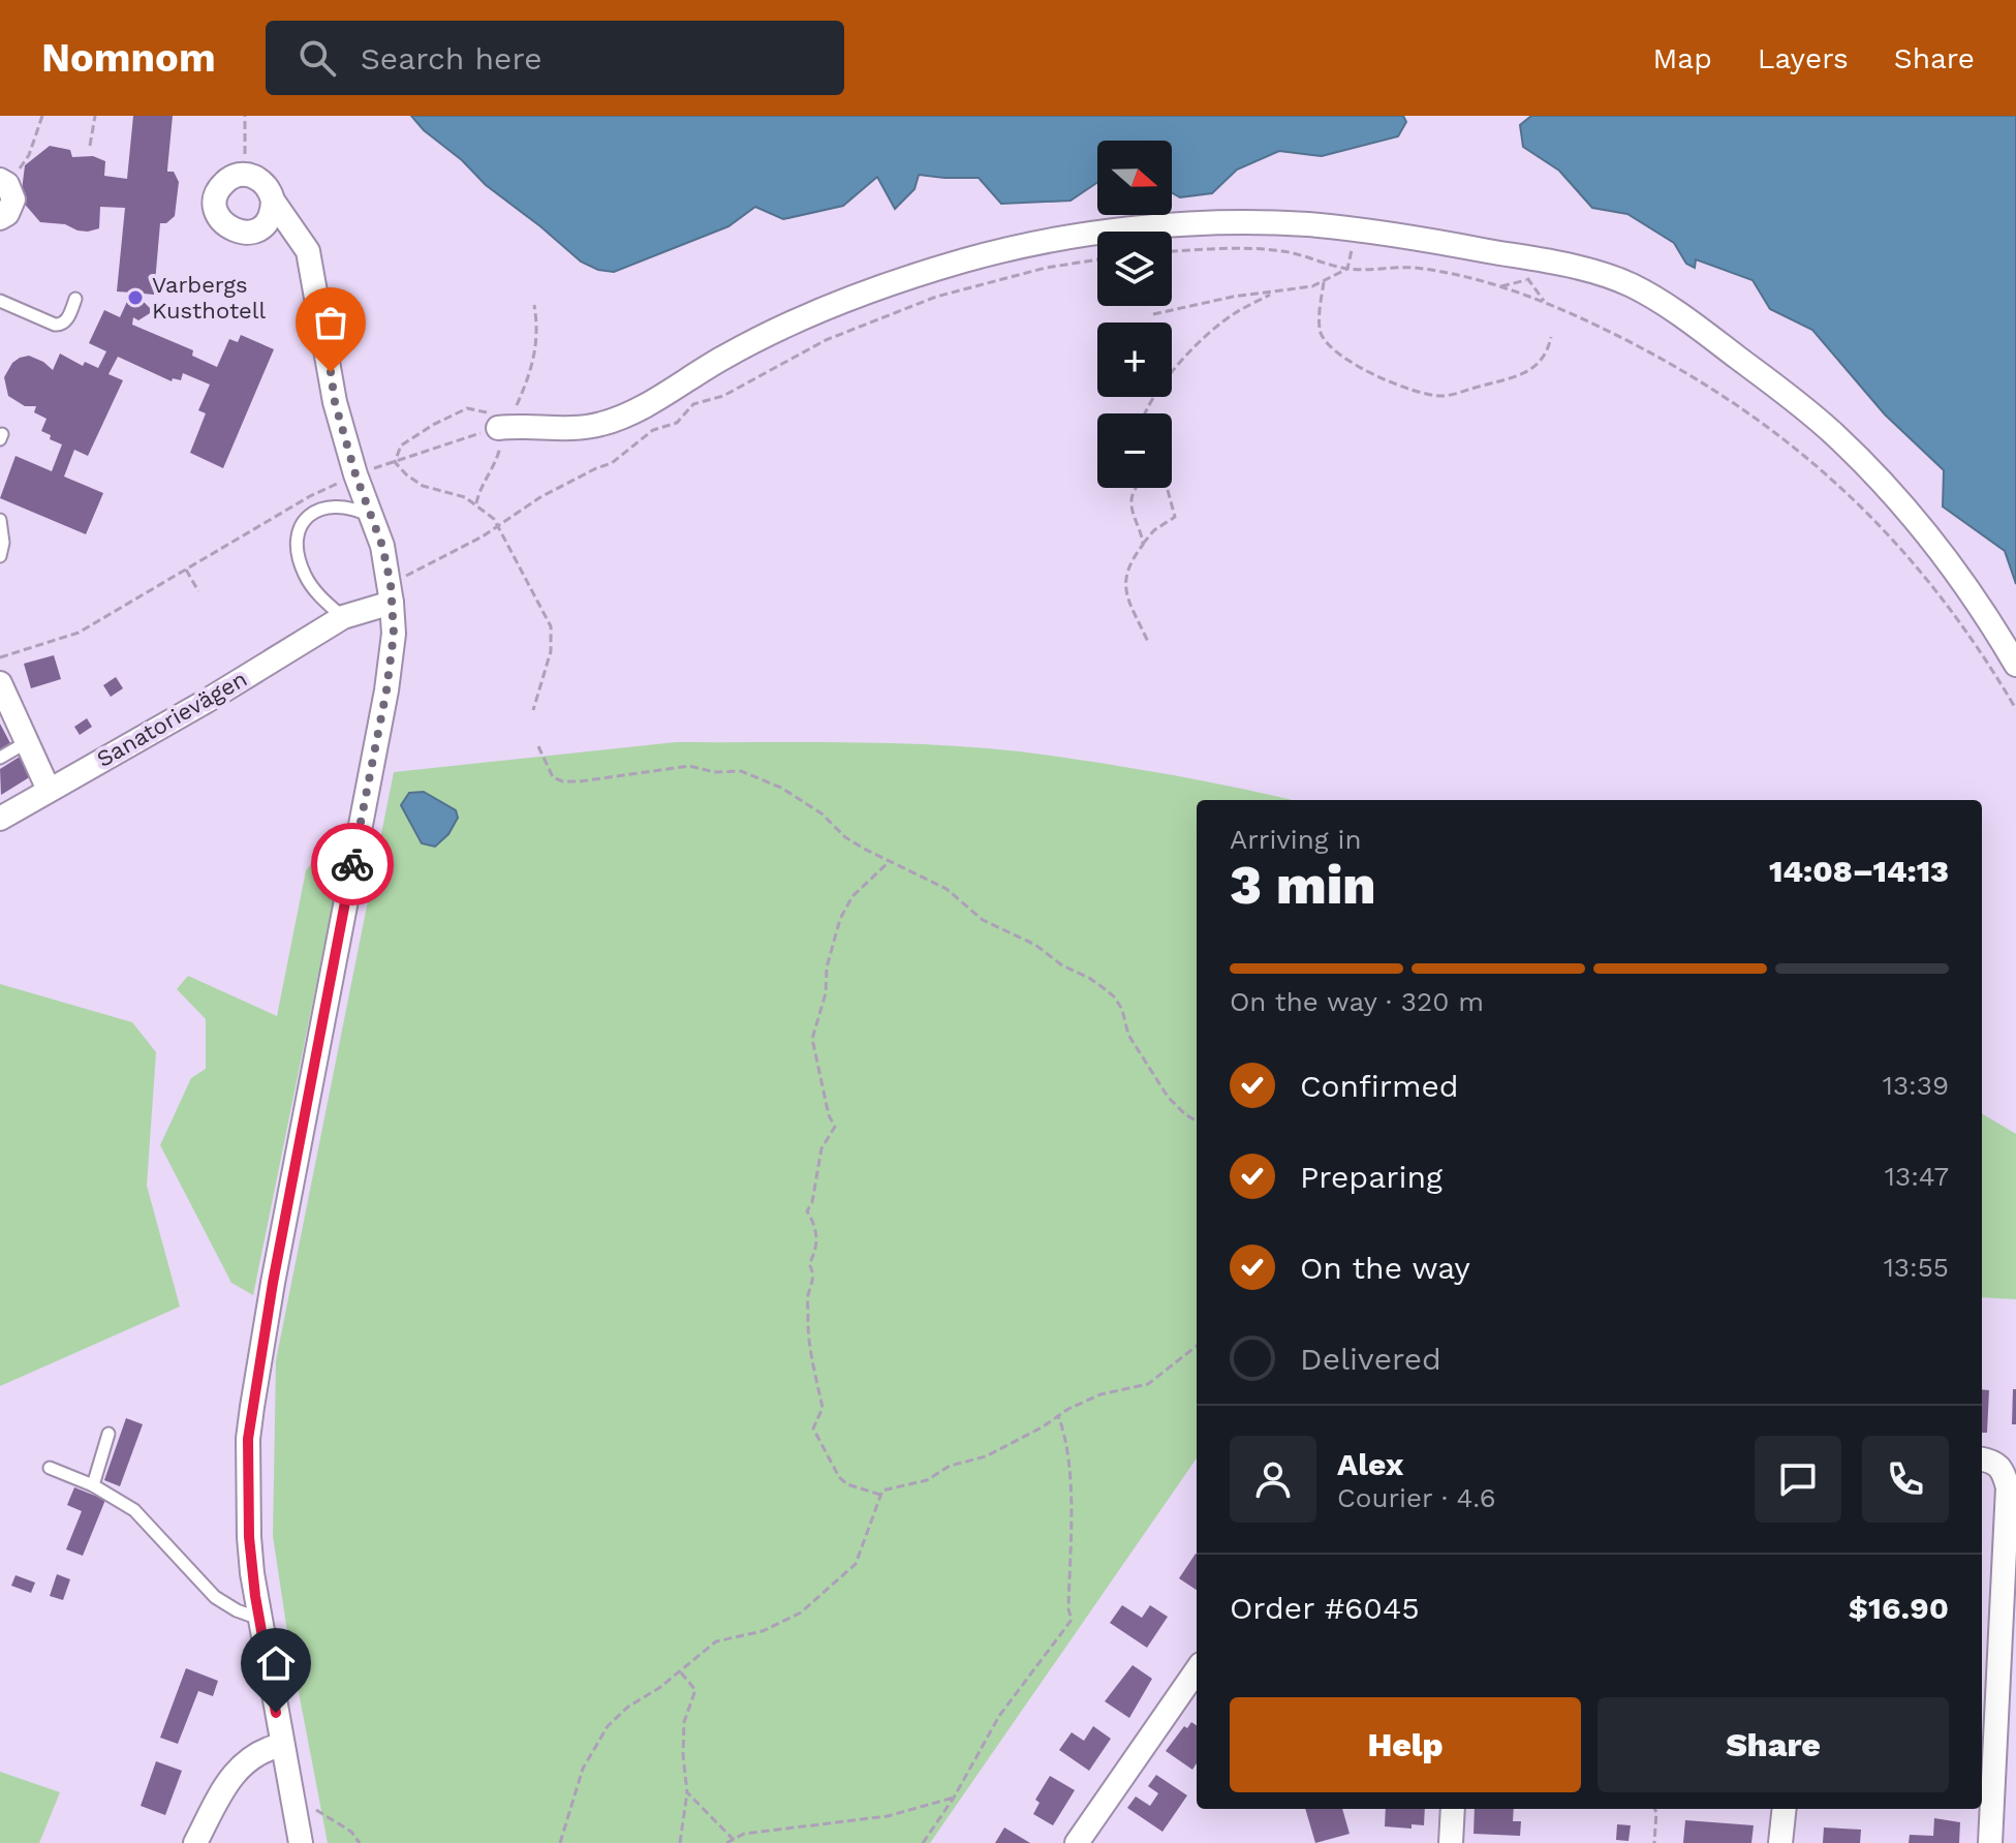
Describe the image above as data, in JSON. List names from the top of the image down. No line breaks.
{"streets":{"street":["Sanatorievägen"]},"places":["Varbergs Kusthotell"],"north":"right","page":{"header":"Nomnom","search":"Search here","nav":["Map","Layers","Share"],"map_buttons":["+","−"],"heading":["3 min","Arriving in","14:08–14:13"],"panel":["Alex","Courier · 4.6","Order #6045","$16.90"],"bar":"On the way · 320 m","list":[["Confirmed","13:39"],["Preparing","13:47"],["On the way","13:55"],"Delivered"],"buttons":["Help","Share"]}}
